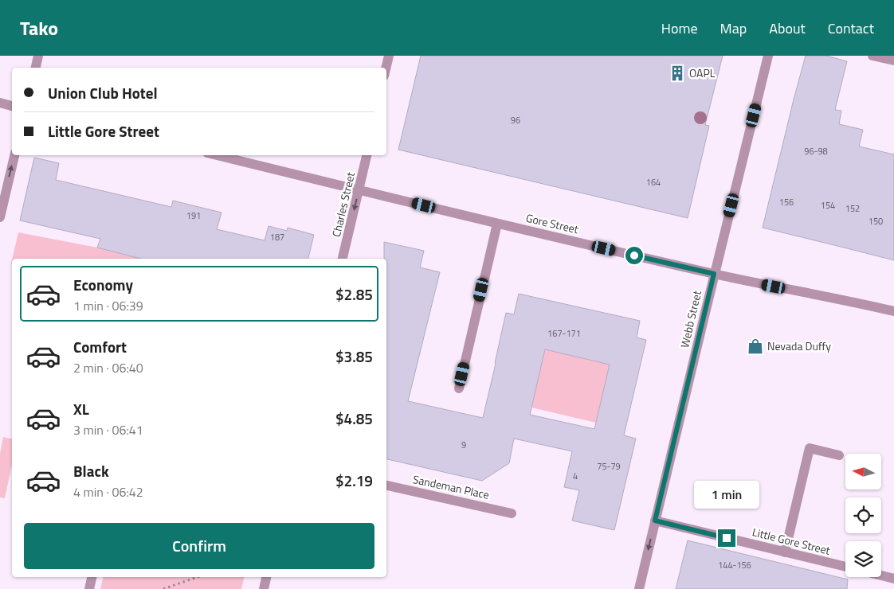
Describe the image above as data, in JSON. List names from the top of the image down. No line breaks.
{"streets":{"street":["Charles Street","Gore Street","Webb Street","Sandeman Place","Little Gore Street"]},"crossings":[["Charles Street","Gore Street"],["Gore Street","Webb Street"],["Webb Street","Little Gore Street"]],"one_way":["Charles Street"],"places":{"building":["OAPL"],"shop":["Nevada Duffy"]},"house_numbers":["96","96-98","164","156","154","152","191","150","187","167-171","9","75-79","4","144-156"],"north":"left","page":{"header":"Tako","nav":["Home","Map","About","Contact"],"banner":["Union Club Hotel","Little Gore Street"],"list":[{"name":"Economy","note":"1 min · 06:39","value":"$2.85"},{"name":"Comfort","note":"2 min · 06:40","value":"$3.85"},{"name":"XL","note":"3 min · 06:41","value":"$4.85"},{"name":"Black","note":"4 min · 06:42","value":"$2.19"}],"bubble":"1 min","buttons":"Confirm"}}
